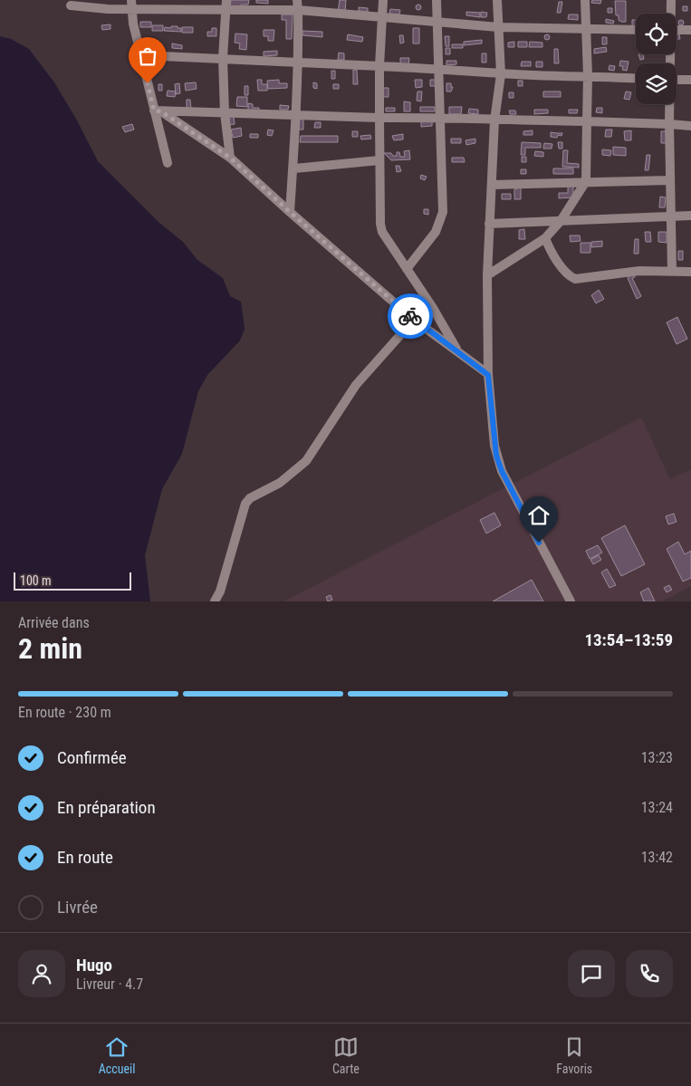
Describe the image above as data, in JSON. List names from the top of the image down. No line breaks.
{"scale_bar":"100 m","page":{"scale":"100 m","heading":["2 min","Arrivée dans","13:54–13:59"],"panel":["Hugo","Livreur · 4.7"],"bar":"En route · 230 m","list":[["Confirmée","13:23"],["En préparation","13:24"],["En route","13:42"],"Livrée"],"tabs":["Accueil","Carte","Favoris"]}}
